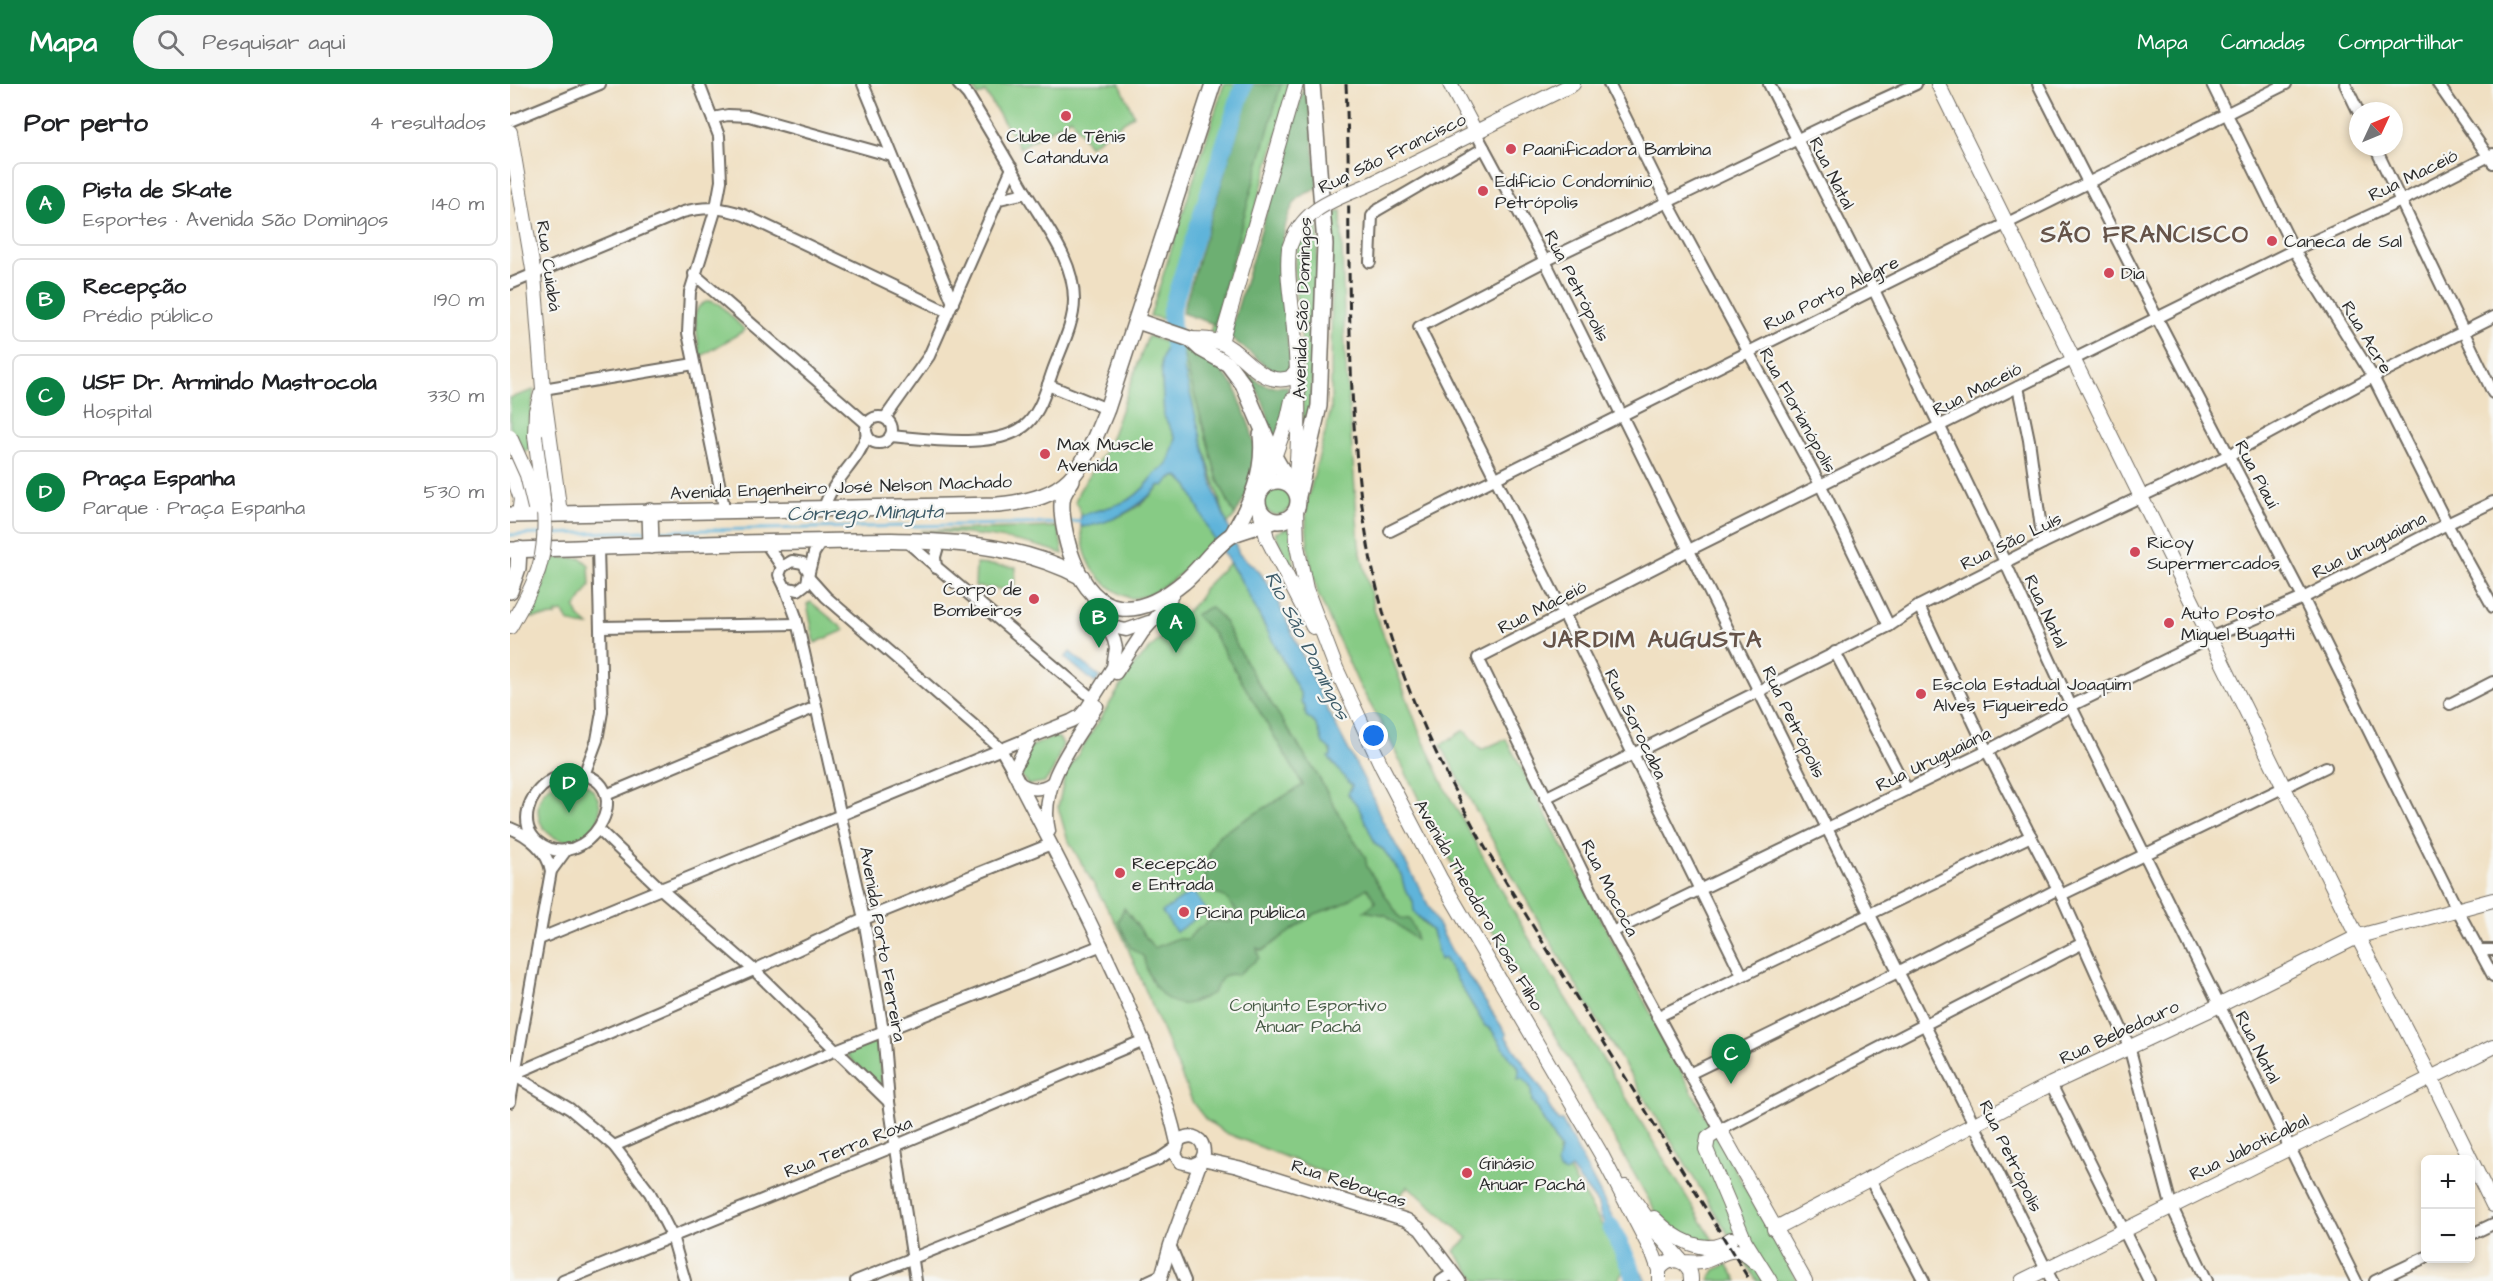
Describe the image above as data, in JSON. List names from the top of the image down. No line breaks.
{"streets":{"main road":["Rua São Francisco","Rua Cuiabá","Rua Petrópolis","Avenida São Domingos","Avenida Engenheiro José Nelson Machado","Rua Mococa","Avenida Theodoro Rosa Filho","Rua Bebedouro","Rua Jaboticabal"],"street":["Rua Natal","Rua Maceió","Rua Porto Alegre","Rua Acre","Rua Florianópolis","Rua Piauí","Rua São Luís","Rua Uruguaiana","Rua Sorocaba","Avenida Porto Ferreira","Rua Terra Roxa","Rua Rebouças"]},"crossings":[["Rua São Francisco","Rua Petrópolis"],["Rua São Francisco","Avenida São Domingos"],["Rua São Francisco","Avenida Theodoro Rosa Filho"],["Rua Natal","Rua Maceió"],["Rua Natal","Rua Porto Alegre"],["Rua Natal","Rua São Luís"],["Rua Natal","Rua Uruguaiana"],["Rua Natal","Rua Bebedouro"],["Rua Natal","Rua Jaboticabal"],["Rua Maceió","Rua Petrópolis"],["Rua Maceió","Rua Acre"],["Rua Maceió","Rua Florianópolis"],["Rua Maceió","Rua Piauí"],["Rua Maceió","Rua Sorocaba"],["Rua Maceió","Rua Mococa"],["Rua Cuiabá","Avenida Engenheiro José Nelson Machado"],["Rua Petrópolis","Rua Porto Alegre"],["Rua Petrópolis","Rua São Luís"],["Rua Petrópolis","Rua Uruguaiana"],["Rua Petrópolis","Rua Sorocaba"],["Rua Petrópolis","Rua Bebedouro"],["Rua Petrópolis","Rua Jaboticabal"],["Rua Porto Alegre","Rua Acre"],["Rua Porto Alegre","Rua Florianópolis"],["Rua Porto Alegre","Rua Piauí"],["Rua Porto Alegre","Rua Sorocaba"],["Avenida São Domingos","Avenida Theodoro Rosa Filho"],["Rua Acre","Rua São Luís"],["Rua Acre","Rua Uruguaiana"],["Rua Florianópolis","Rua São Luís"],["Rua Piauí","Rua São Luís"],["Rua Piauí","Rua Uruguaiana"],["Rua Piauí","Rua Bebedouro"],["Avenida Engenheiro José Nelson Machado","Avenida Porto Ferreira"],["Rua São Luís","Rua Sorocaba"],["Rua São Luís","Rua Mococa"],["Rua Uruguaiana","Rua Sorocaba"],["Rua Uruguaiana","Rua Mococa"],["Rua Mococa","Rua Bebedouro"],["Avenida Porto Ferreira","Rua Terra Roxa"]],"districts":["SÃO FRANCISCO","JARDIM AUGUSTA"],"water":["Córrego Minguta","Rio São Domingos"],"parks":["Conjunto Esportivo Anuar Pachá"],"places":["Clube de Tênis Catanduva","Paanificadora Bambina","Edifício Condomínio Petrópolis","Caneca de Sal","Dia","Max Muscle Avenida","Ricoy Supermercados","Corpo de Bombeiros","Auto Posto Miguel Bugatti","Escola Estadual Joaquim Alves Figueiredo","Recepção e Entrada","Picina publica","Ginásio Anuar Pachá"],"north":"top right","page":{"header":"Mapa","search":"Pesquisar aqui","nav":["Mapa","Camadas","Compartilhar"],"heading":["Por perto","4 resultados"],"list":[{"mark":"A","name":"Pista de Skate","note":"Esportes · Avenida São Domingos","value":"140 m"},{"mark":"B","name":"Recepção","note":"Prédio público","value":"190 m"},{"mark":"C","name":"USF Dr. Armindo Mastrocola","note":"Hospital","value":"330 m"},{"mark":"D","name":"Praça Espanha","note":"Parque · Praça Espanha","value":"530 m"}],"pins":["B","A","D","C"],"map_buttons":["+","−"]}}
